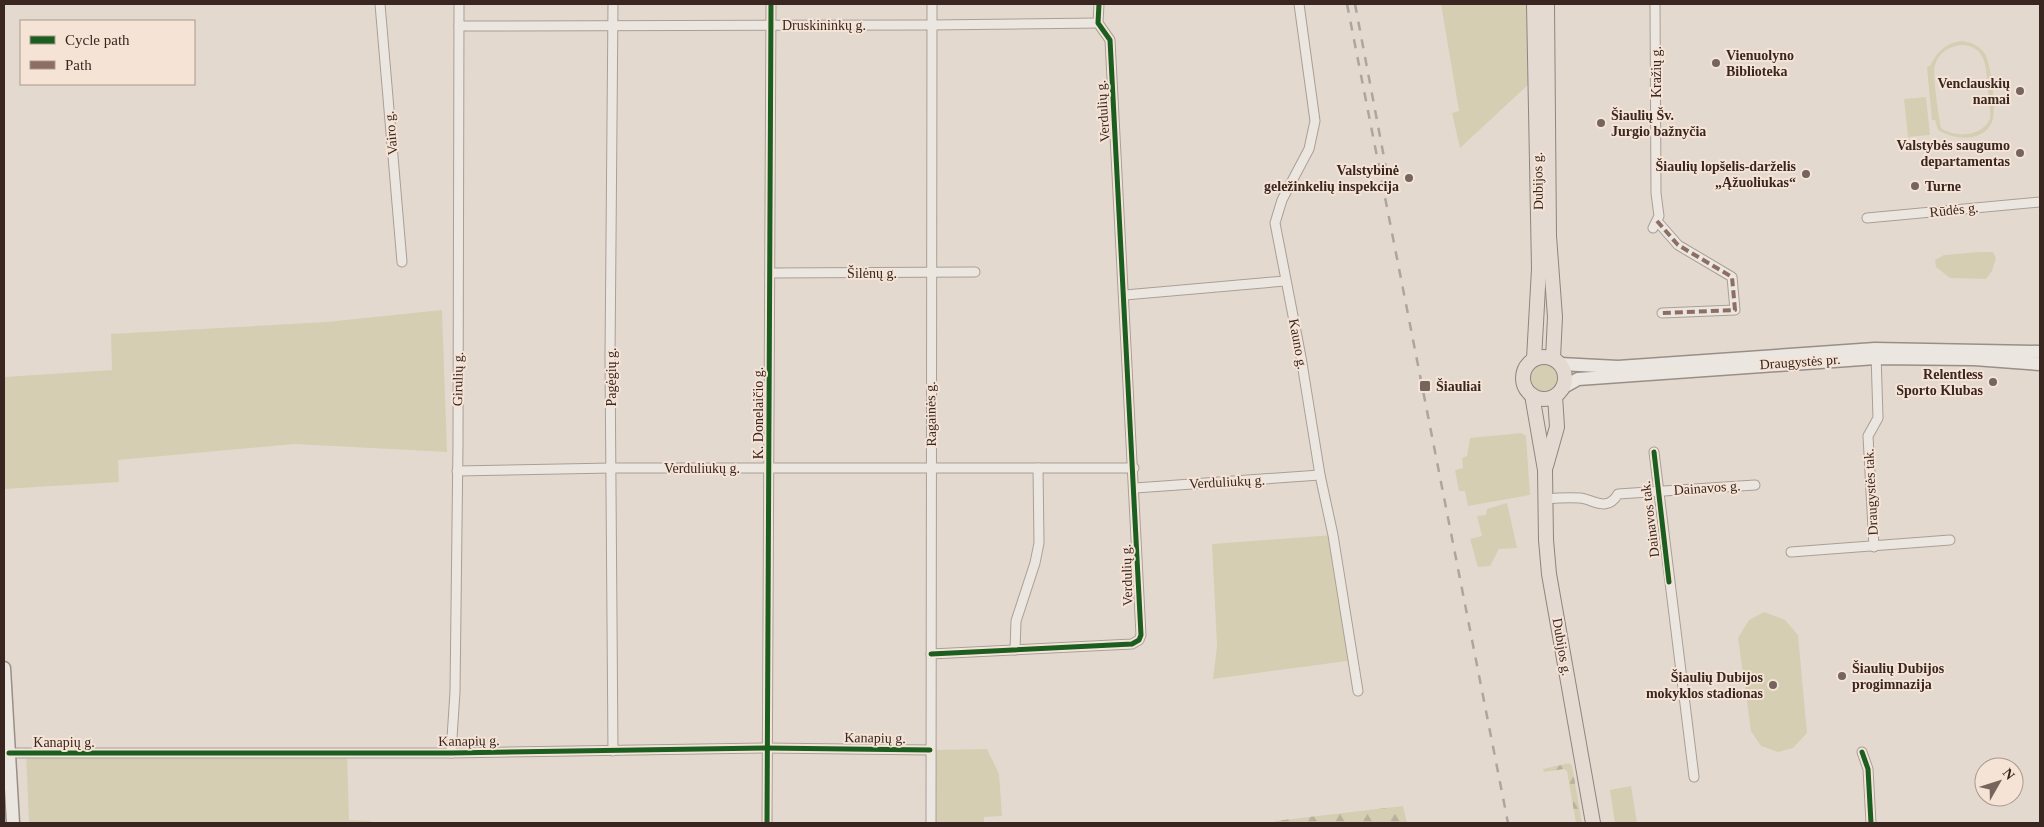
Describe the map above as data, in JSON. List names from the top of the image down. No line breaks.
{"streets":{"main road":["Dubijos g.","Draugystės pr."],"street":["Druskininkų g.","Kražių g.","Verdulių g.","Vairo g.","Rūdės g.","Šilėnų g.","Kauno g.","Pagėgių g.","Girulių g.","K. Donelaičio g.","Ragainės g.","Verduliukų g.","Dainavos g.","Draugystės tak.","Dainavos tak.","Kanapių g."]},"crossings":[["Druskininkų g.","Verdulių g."],["Druskininkų g.","Pagėgių g."],["Druskininkų g.","Girulių g."],["Druskininkų g.","K. Donelaičio g."],["Druskininkų g.","Ragainės g."],["Verdulių g.","Ragainės g."],["Verdulių g.","Verduliukų g."],["Dubijos g.","Draugystės pr."],["Dubijos g.","Dainavos g."],["Šilėnų g.","K. Donelaičio g."],["Šilėnų g.","Ragainės g."],["Kauno g.","Verduliukų g."],["Draugystės pr.","Draugystės tak."],["Pagėgių g.","Verduliukų g."],["Pagėgių g.","Kanapių g."],["Girulių g.","Verduliukų g."],["Girulių g.","Kanapių g."],["K. Donelaičio g.","Verduliukų g."],["K. Donelaičio g.","Kanapių g."],["Ragainės g.","Verduliukų g."],["Ragainės g.","Kanapių g."],["Dainavos g.","Dainavos tak."]],"places":{"other":["Vienuolyno Biblioteka","Venclauskių namai","Šiaulių Šv. Jurgio bažnyčia","Valstybės saugumo departamentas","Šiaulių lopšelis-darželis „Ąžuoliukas“","Valstybinė geležinkelių inspekcija","Turne","Relentless Sporto Klubas","Šiaulių Dubijos progimnazija","Šiaulių Dubijos mokyklos stadionas"],"transit":["Šiauliai"]},"legend":["Cycle path","Path"],"north":"top right"}
